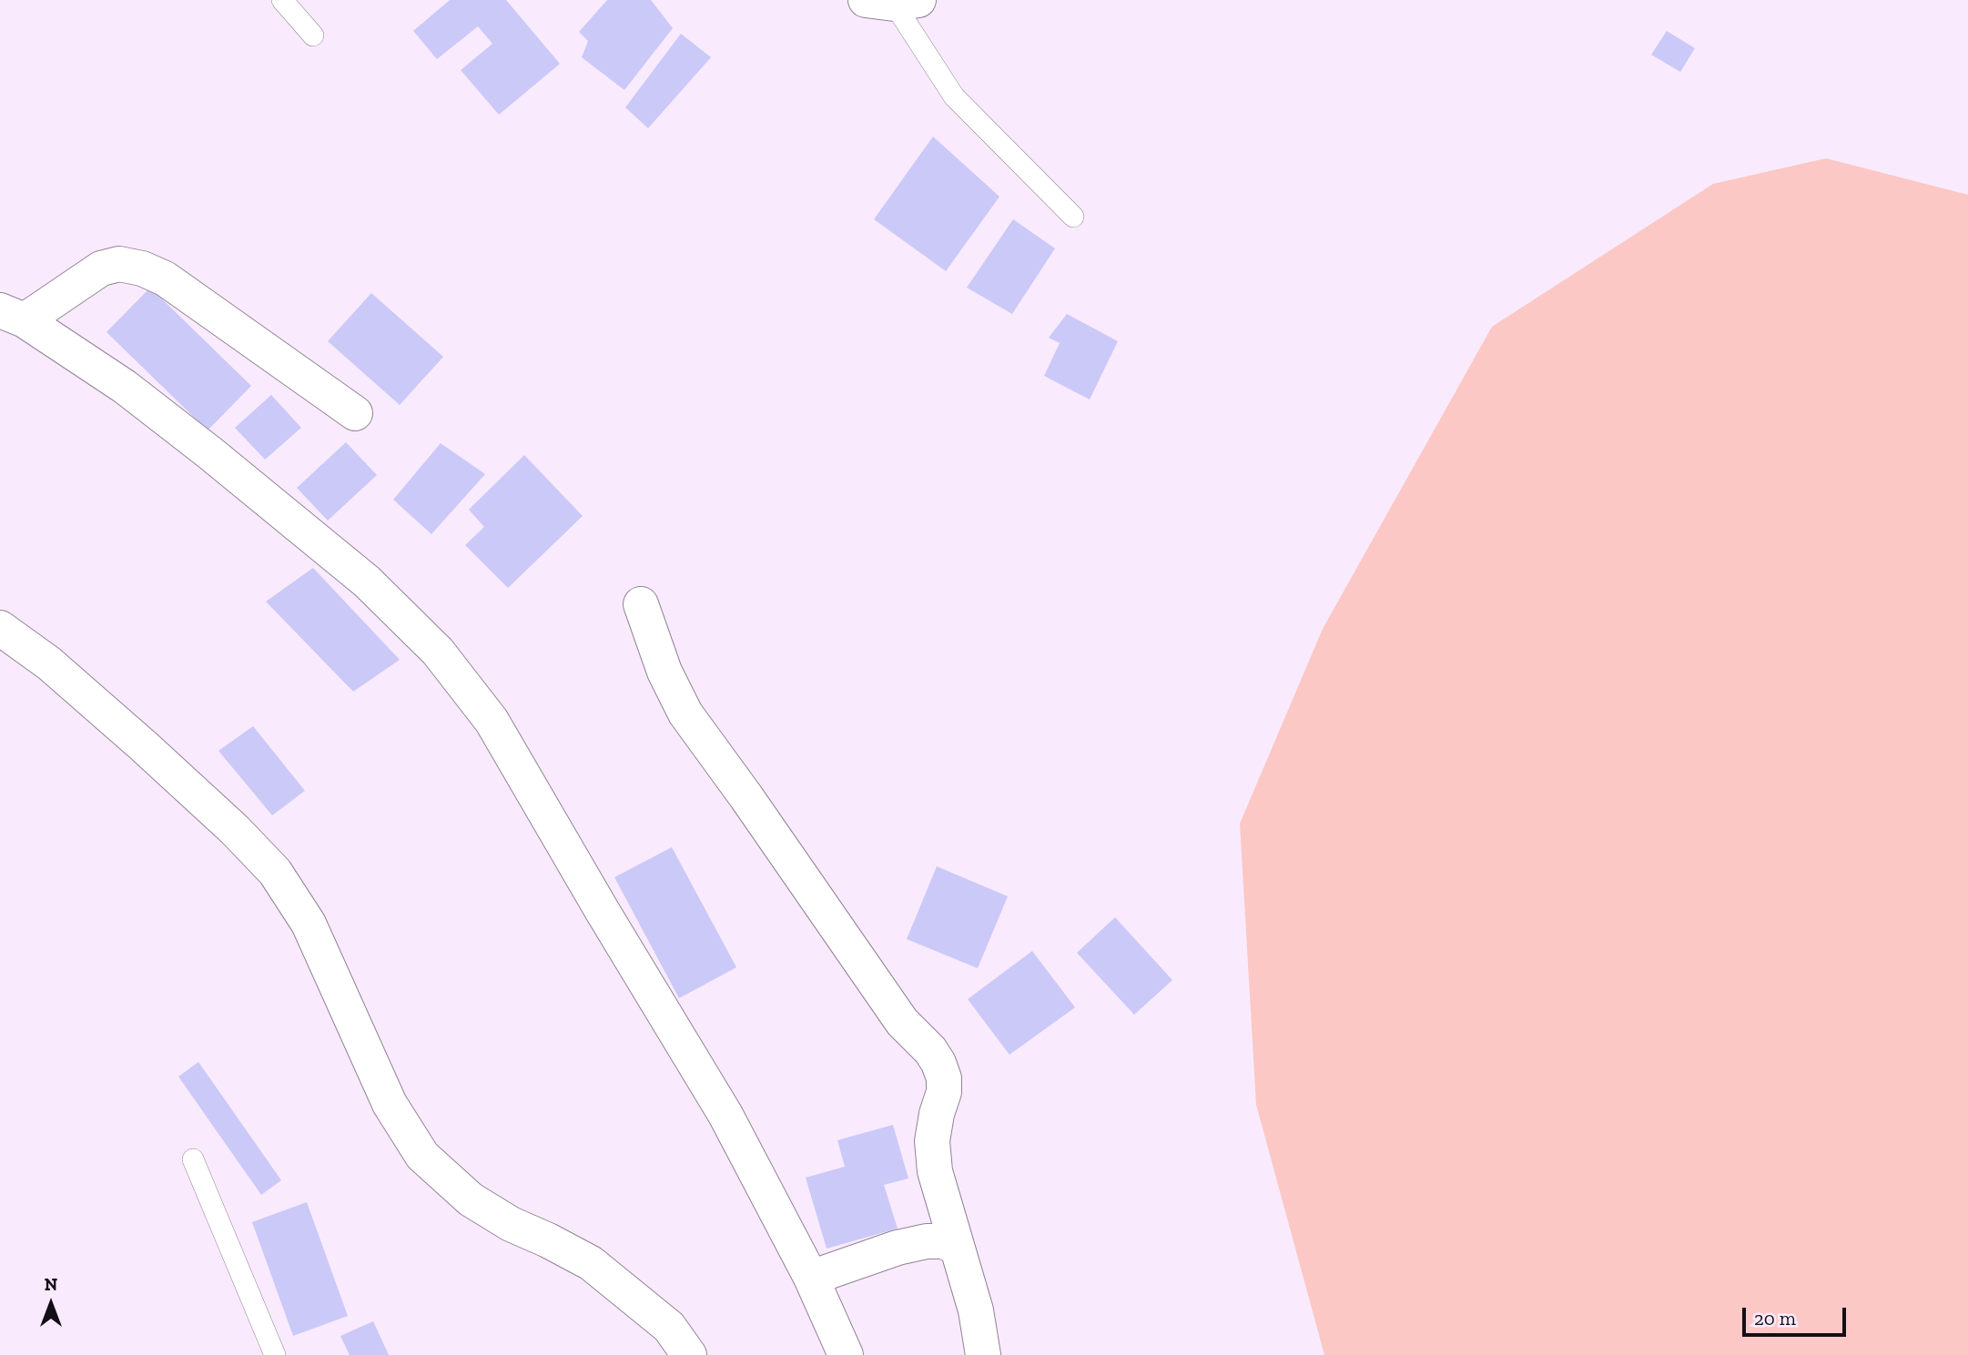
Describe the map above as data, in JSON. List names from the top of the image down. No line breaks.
{"scale_bar":"20 m","north":"top"}
